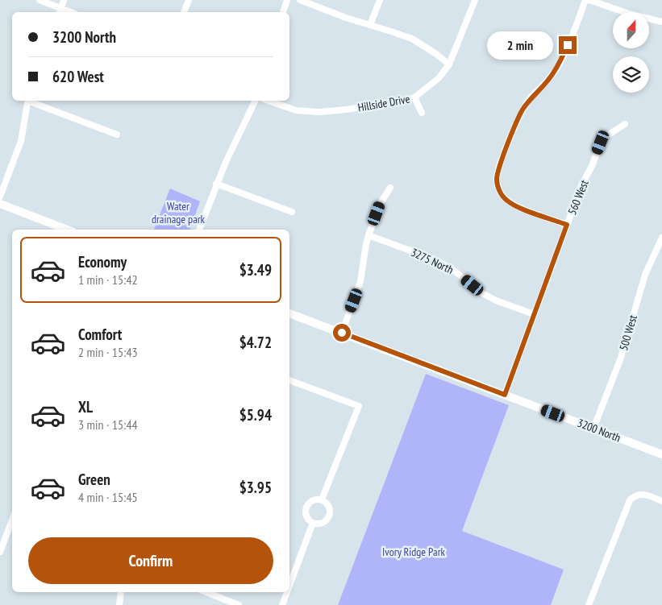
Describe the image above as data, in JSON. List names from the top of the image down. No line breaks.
{"streets":{"street":["Hillside Drive","560 West","3275 North","500 West","3200 North"]},"crossings":[["560 West","3275 North"],["560 West","3200 North"],["500 West","3200 North"]],"parks":["Water drainage park","Ivory Ridge Park"],"north":"top","page":{"banner":["3200 North","620 West"],"bubble":"2 min","list":[{"name":"Economy","note":"1 min · 15:42","value":"$3.49"},{"name":"Comfort","note":"2 min · 15:43","value":"$4.72"},{"name":"XL","note":"3 min · 15:44","value":"$5.94"},{"name":"Green","note":"4 min · 15:45","value":"$3.95"}],"buttons":"Confirm"}}
